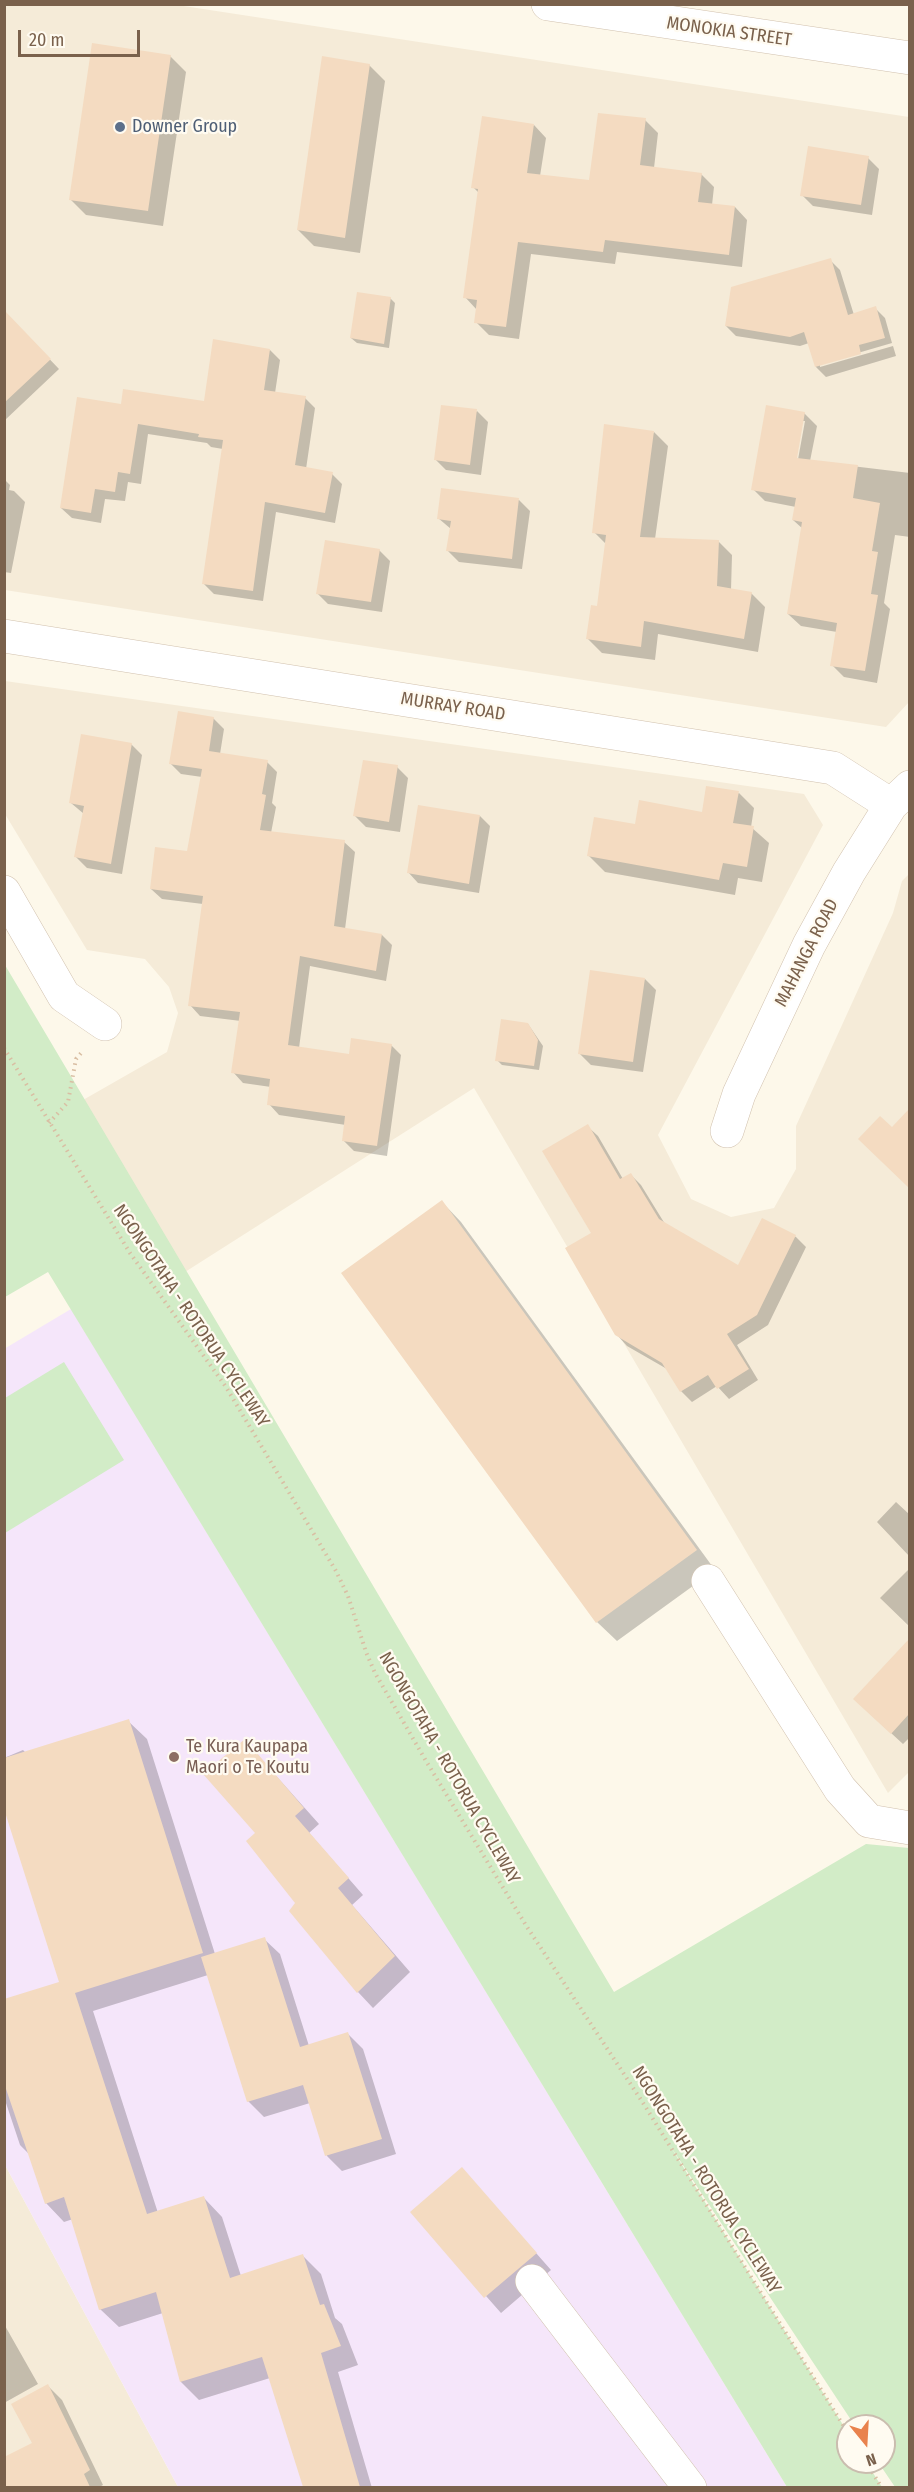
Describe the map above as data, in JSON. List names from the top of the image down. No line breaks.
{"streets":{"street":["MONOKIA STREET","MURRAY ROAD","MAHANGA ROAD"],"path":["NGONGOTAHA - ROTORUA CYCLEWAY"]},"crossings":[["MURRAY ROAD","MAHANGA ROAD"]],"places":["Downer Group","Te Kura Kaupapa Maori o Te Koutu"],"scale_bar":"20 m","north":"bottom"}
